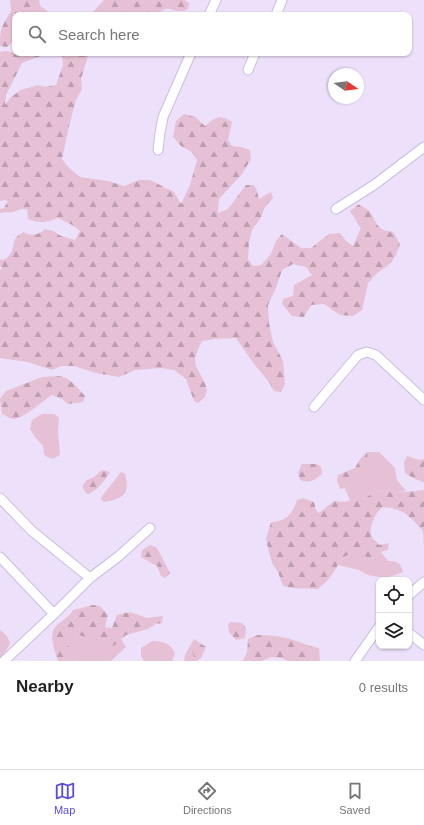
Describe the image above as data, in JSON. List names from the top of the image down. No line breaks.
{"north":"right","page":{"search":"Search here","heading":["Nearby","0 results"],"nav":["Map","Directions","Saved"]}}
